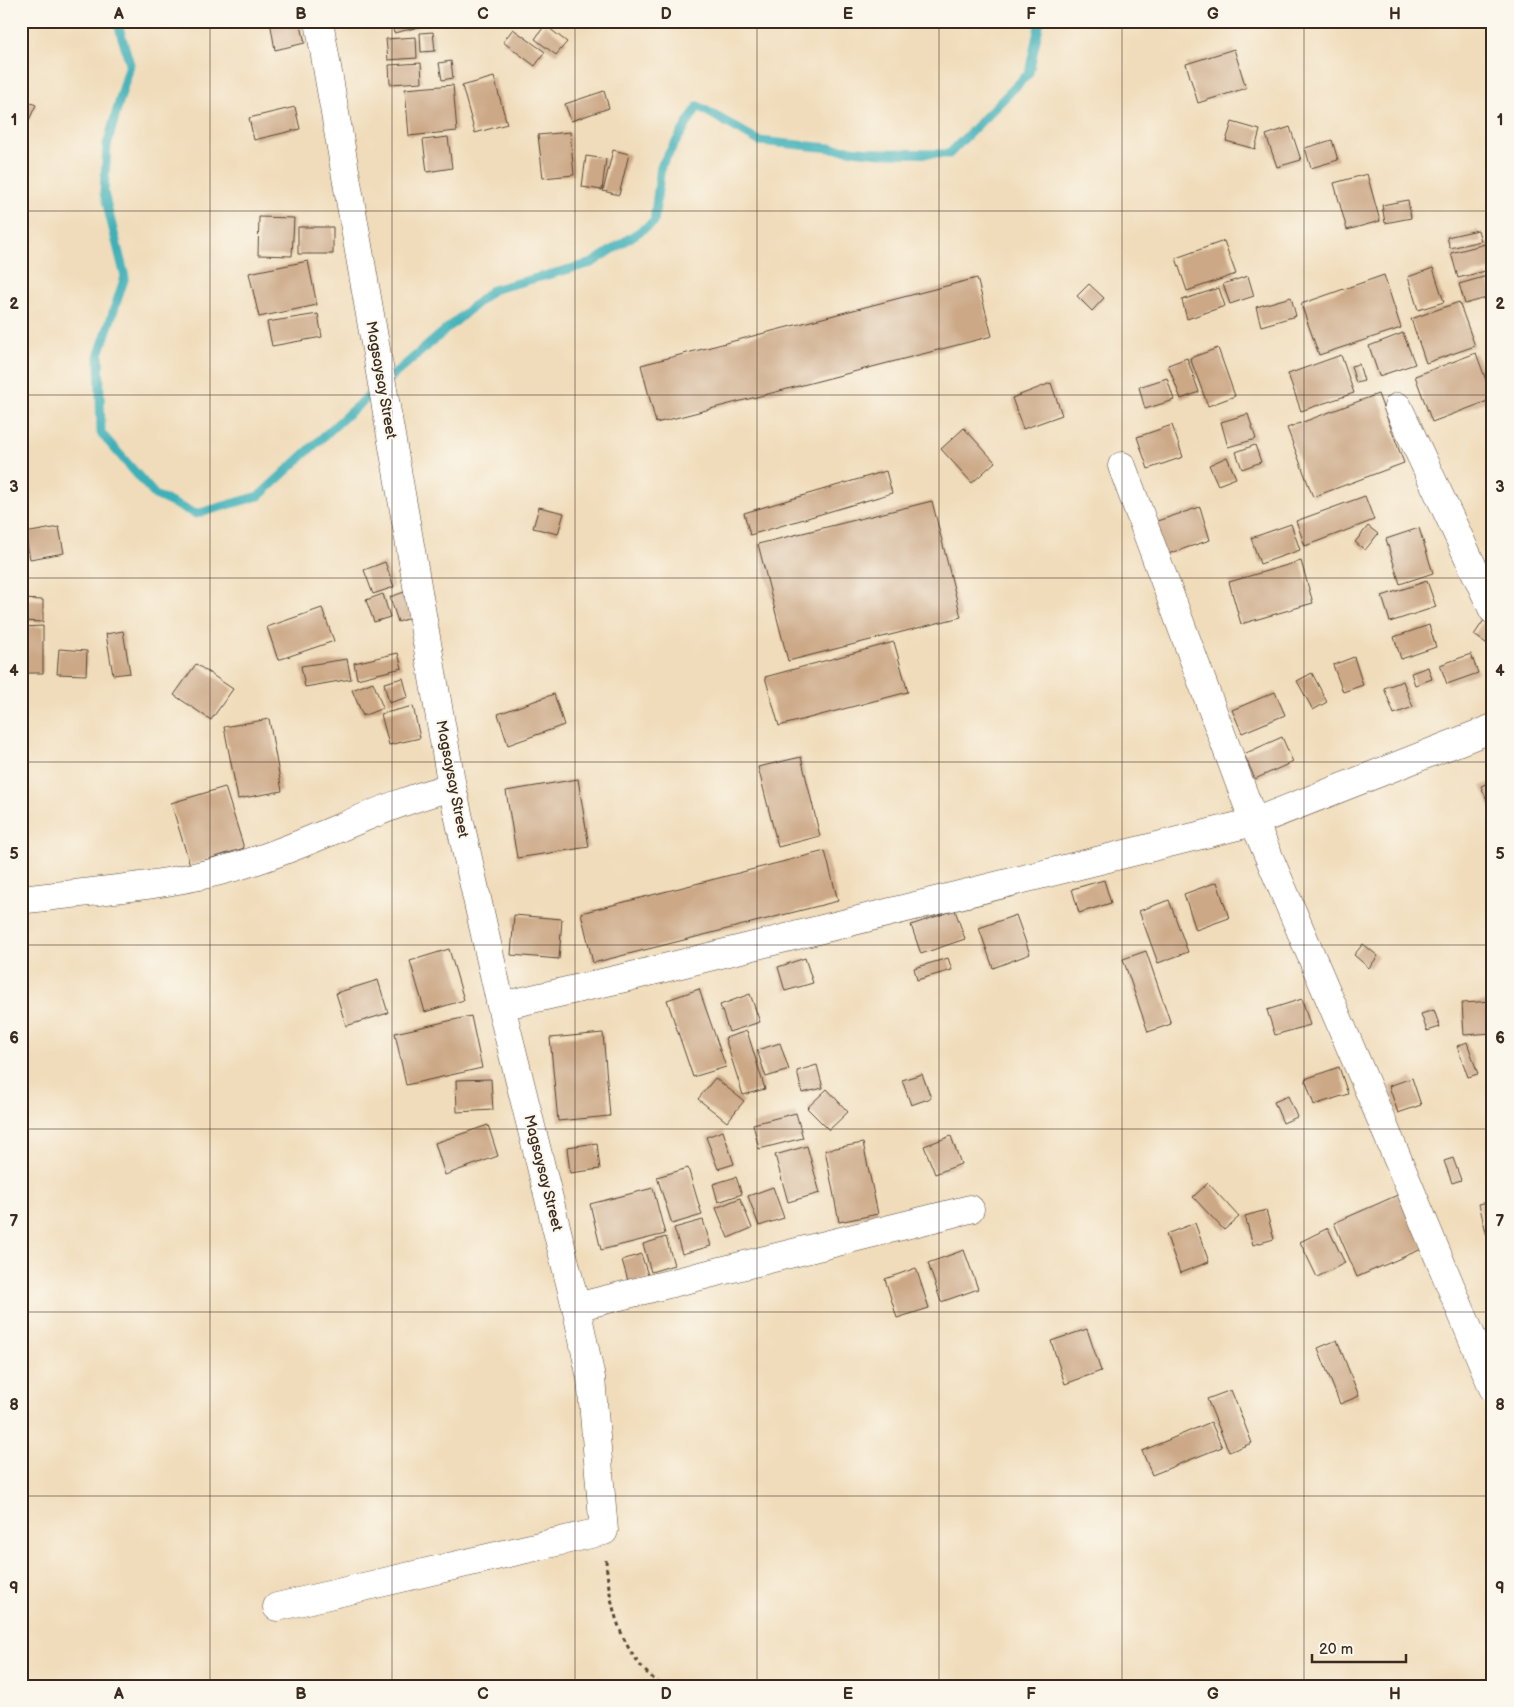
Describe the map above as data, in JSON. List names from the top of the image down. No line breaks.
{"streets":{"street":["Magsaysay Street"]},"scale_bar":"20 m","grid":{"columns":["A","B","C","D","E","F","G","H"],"rows":["1","2","3","4","5","6","7","8","9"]}}
